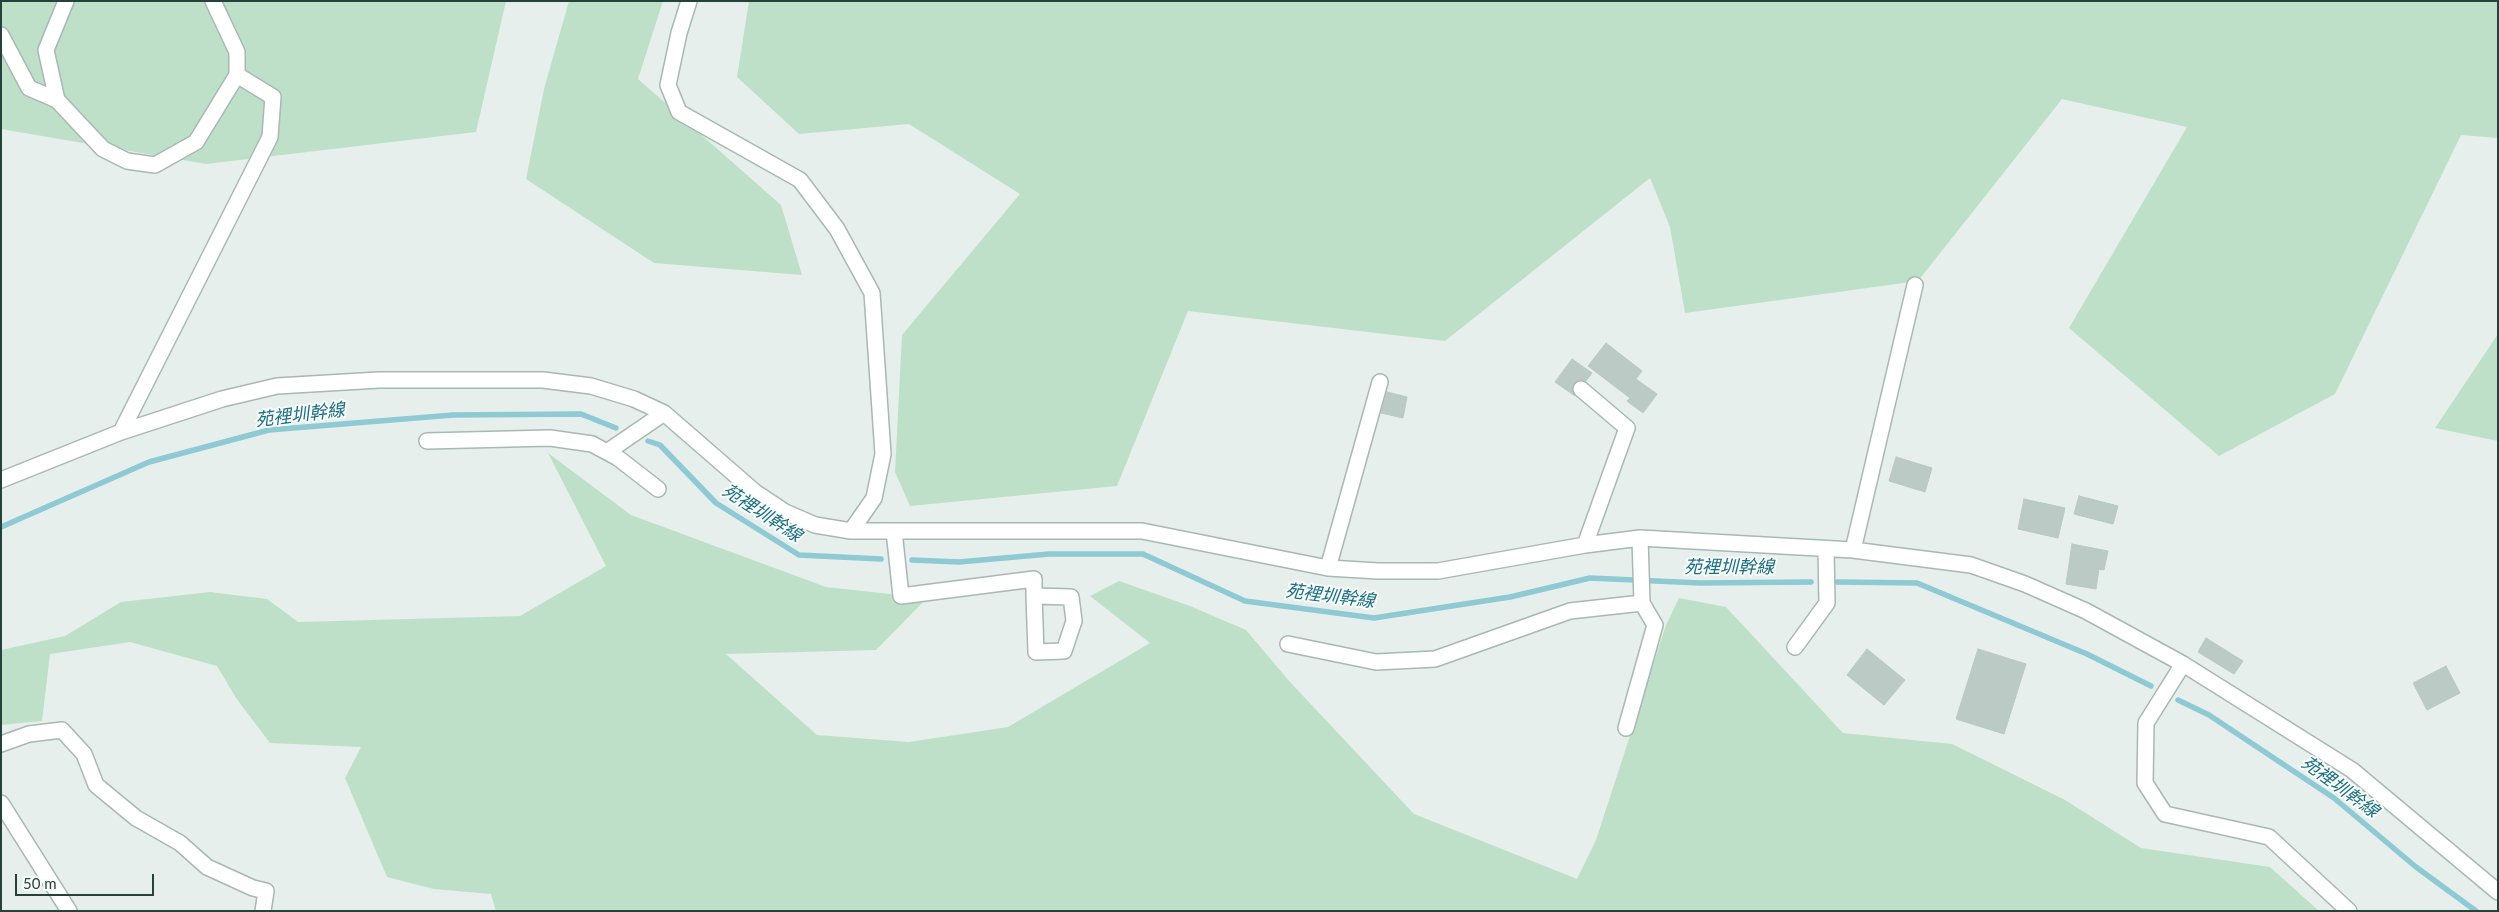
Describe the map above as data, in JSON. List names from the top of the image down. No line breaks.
{"water":["苑裡圳幹線"],"scale_bar":"50 m"}
